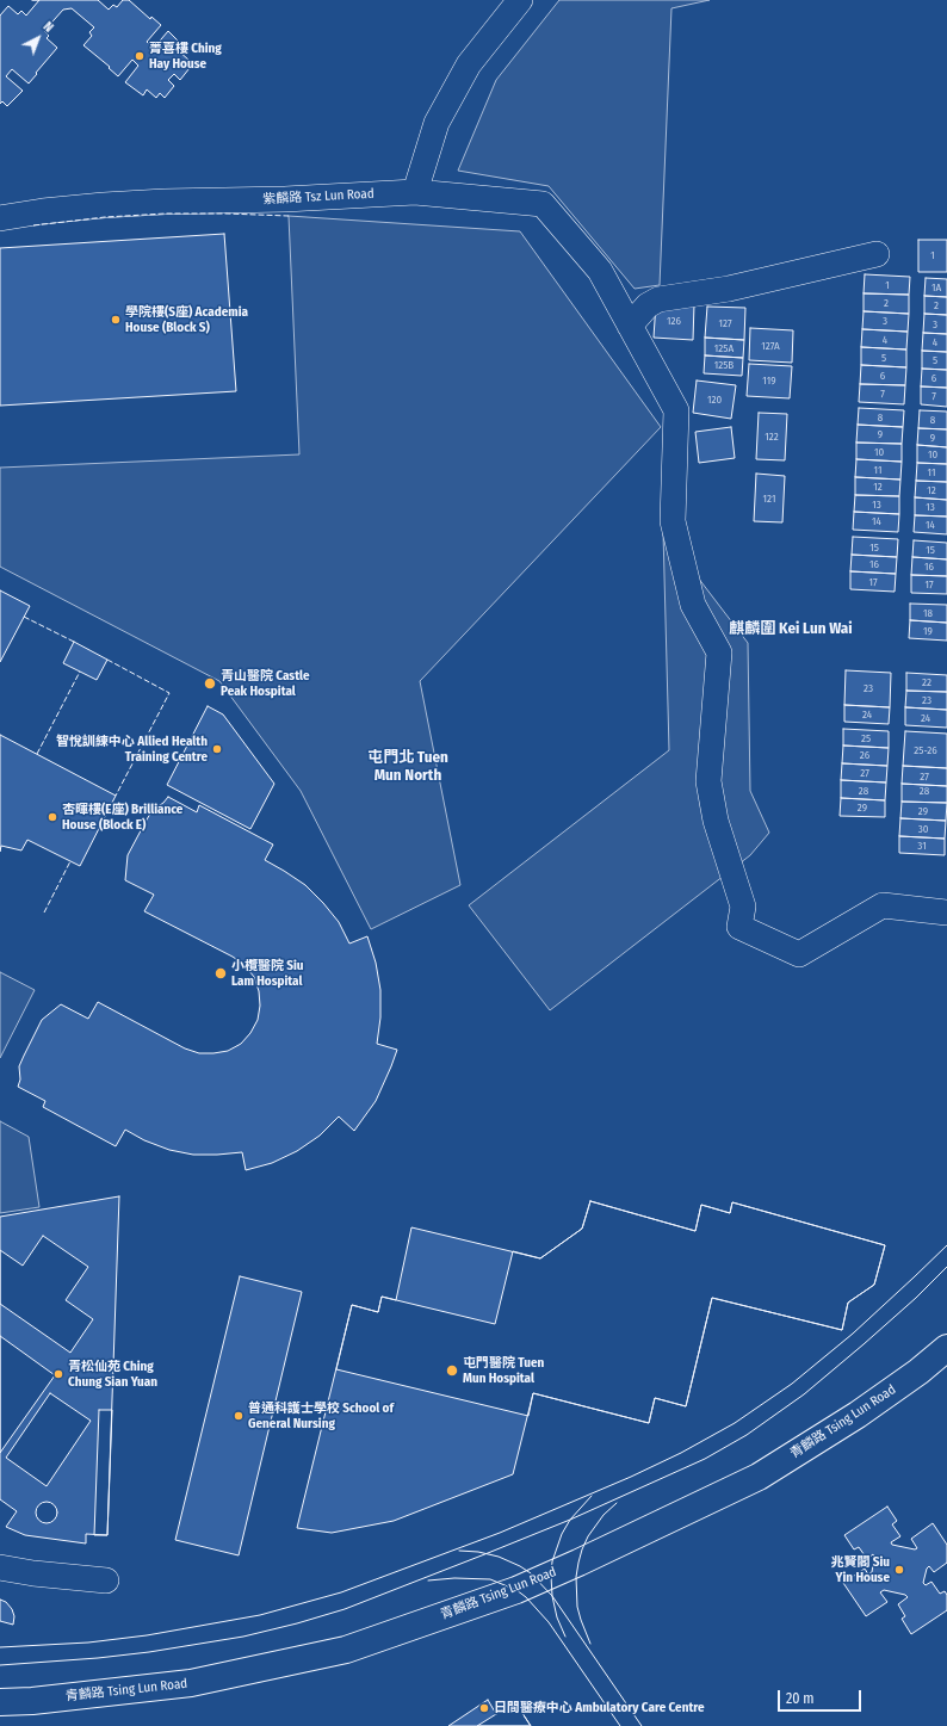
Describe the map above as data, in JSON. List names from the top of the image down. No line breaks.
{"streets":{"street":["紫麟路 Tsz Lun Road","青麟路 Tsing Lun Road"]},"districts":["麒麟圍 Kei Lun Wai","屯門北 Tuen Mun North"],"places":["菁喜樓 Ching Hay House","學院樓(S座) Academia House (Block S)","青山醫院 Castle Peak Hospital","智悅訓練中心 Allied Health Training Centre","杏暉樓(E座) Brilliance House (Block E)","小欖醫院 Siu Lam Hospital","屯門醫院 Tuen Mun Hospital","青松仙苑 Ching Chung Sian Yuan","普通科護士學校 School of General Nursing","兆賢閣 Siu Yin House","日間醫療中心 Ambulatory Care Centre"],"house_numbers":["1","1","1A","2","2","126","3","127","3","4","4","127A","125A","5","5","125B","6","6","119","7","7","120","8","8","9","122","9","10","10","11","11","12","12","121","13","13","14","14","15","15","16","16","17","17","18","19","22","23","23","24","24","25","25-26","26","27","27","28","28","29","29","30","31"],"scale_bar":"20 m","north":"top right"}
